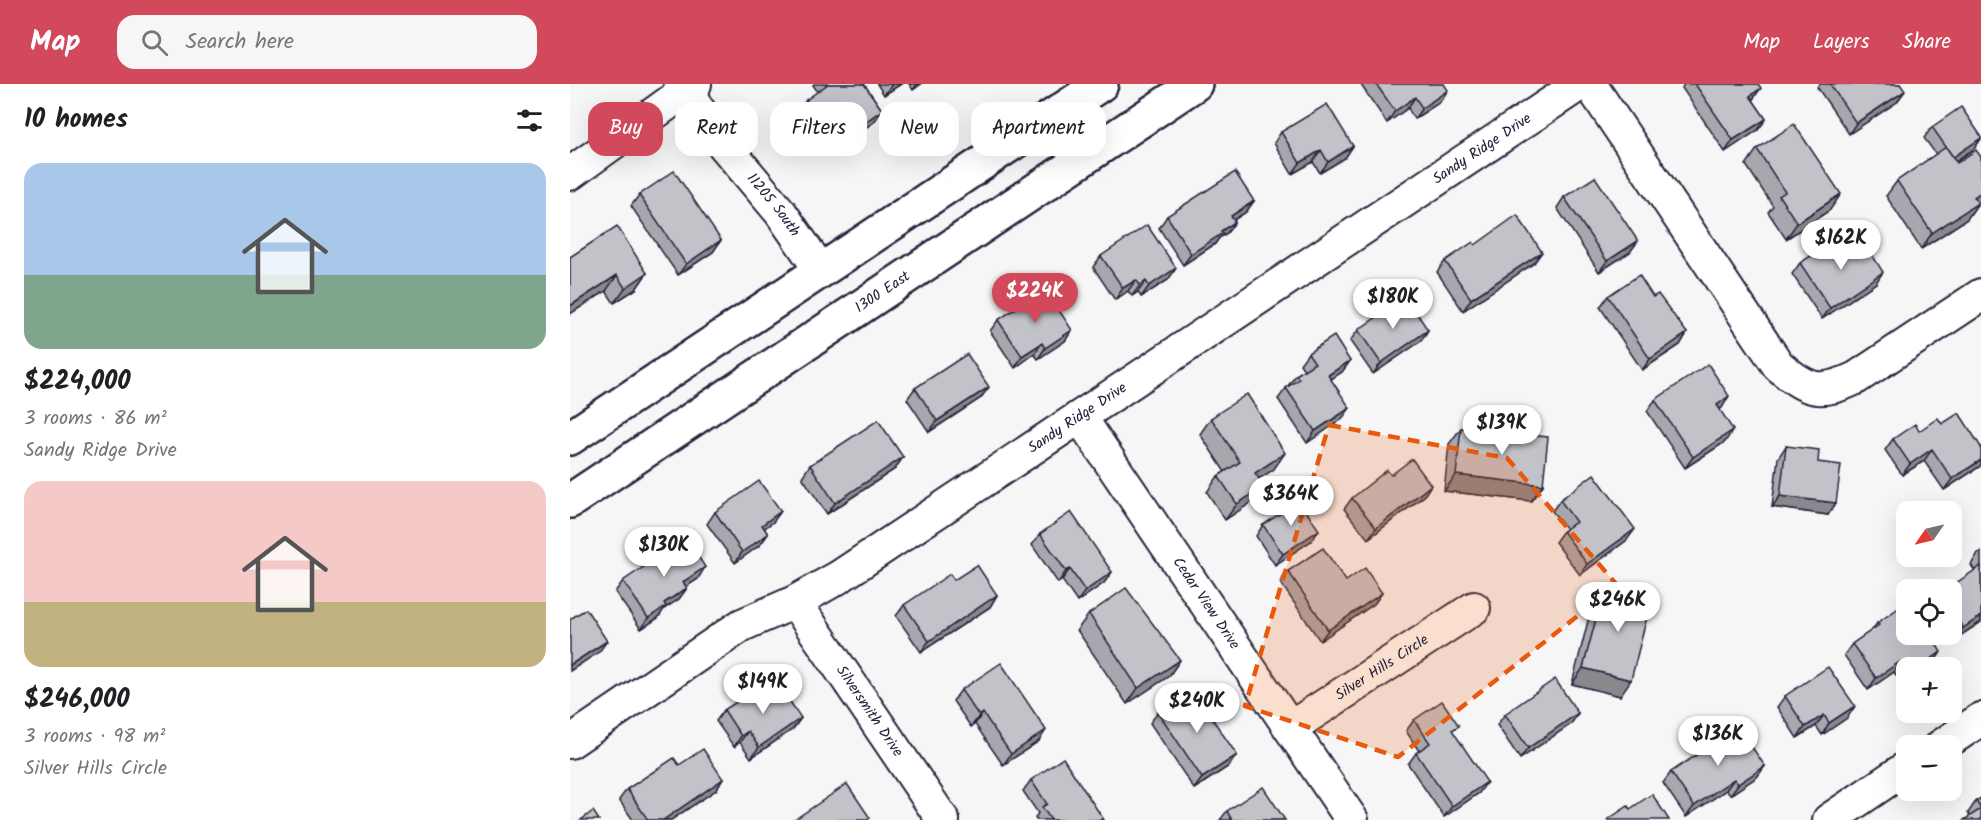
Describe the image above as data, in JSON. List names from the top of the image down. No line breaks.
{"streets":{"main road":["1300 East"],"street":["Sandy Ridge Drive","11205 South","Cedar View Drive","Silver Hills Circle","Silversmith Drive"]},"crossings":[["Sandy Ridge Drive","Cedar View Drive"],["Sandy Ridge Drive","Silversmith Drive"],["Cedar View Drive","Silver Hills Circle"]],"north":"bottom left","page":{"header":"Map","search":"Search here","nav":["Map","Layers","Share"],"heading":"10 homes","chip":["Buy","Rent","Filters","New","Apartment"],"list":[{"name":"$224,000","note":"3 rooms · 86 m² · Sandy Ridge Drive"},{"name":"$246,000","note":"3 rooms · 98 m² · Silver Hills Circle"}],"price":["$162K","$224K","$180K","$139K","$364K","$130K","$246K","$149K","$240K","$136K"],"map_buttons":["+","−"]}}
